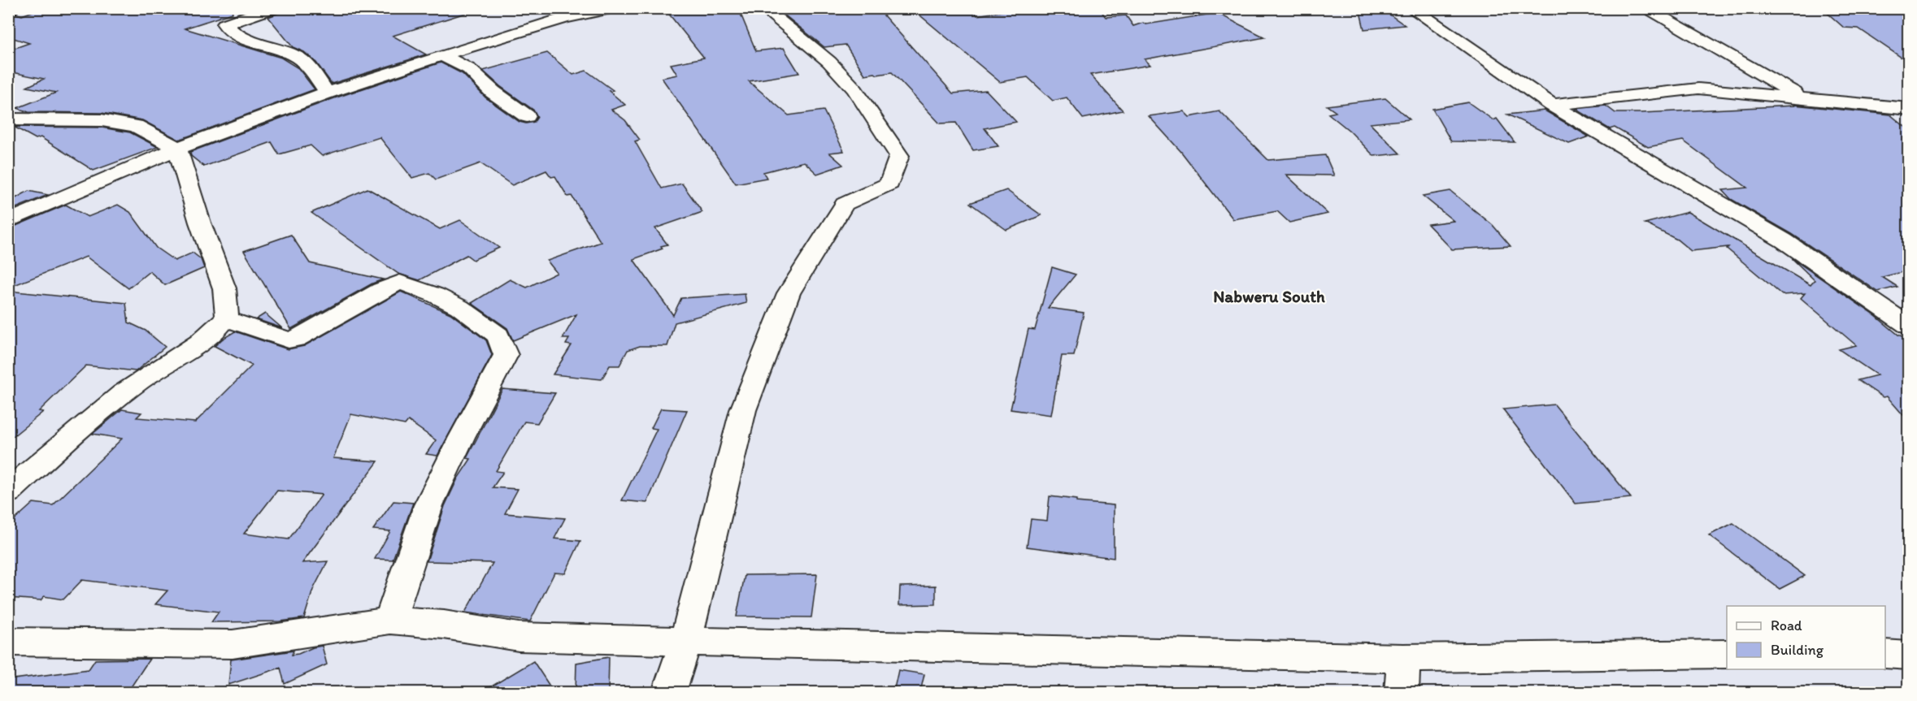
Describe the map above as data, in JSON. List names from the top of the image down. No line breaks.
{"districts":["Nabweru South"],"legend":["Road","Building"]}
